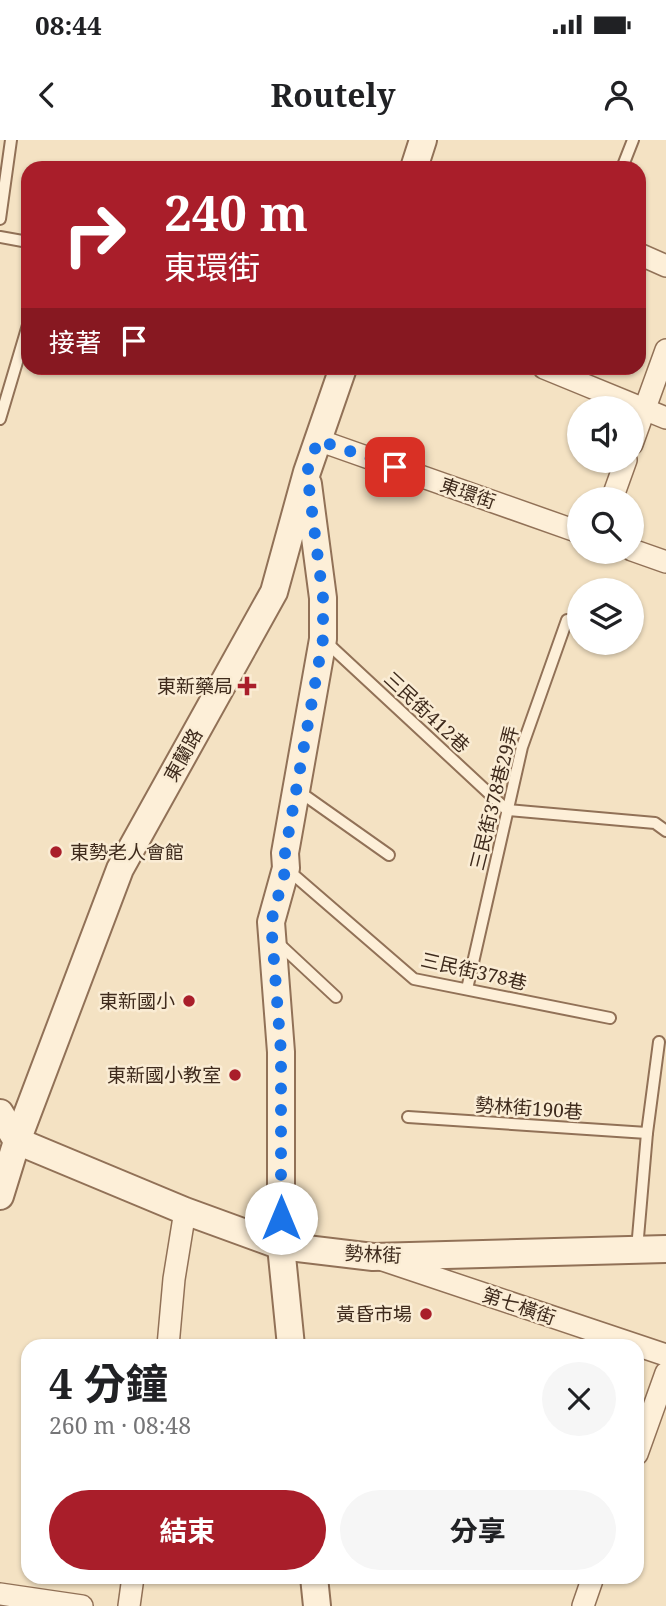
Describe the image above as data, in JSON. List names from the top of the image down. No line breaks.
{"streets":{"street":["東環街","東蘭路","勢林街","第七橫街"],"lane":["三民街412巷","三民街378巷29弄","三民街378巷","勢林街190巷"]},"crossings":[["東環街","東蘭路"],["三民街412巷","三民街378巷29弄"],["東蘭路","勢林街"],["三民街378巷29弄","三民街378巷"],["勢林街","第七橫街"]],"places":{"health":["東新藥局"],"other":["東勢老人會館","東新國小","東新國小教室","黃昏市場"]},"page":{"status":"08:44","header":"Routely","turn":["240 m","東環街"],"then":"接著","heading":["4 分鐘","260 m · 08:48"],"buttons":["結束","分享"]}}
